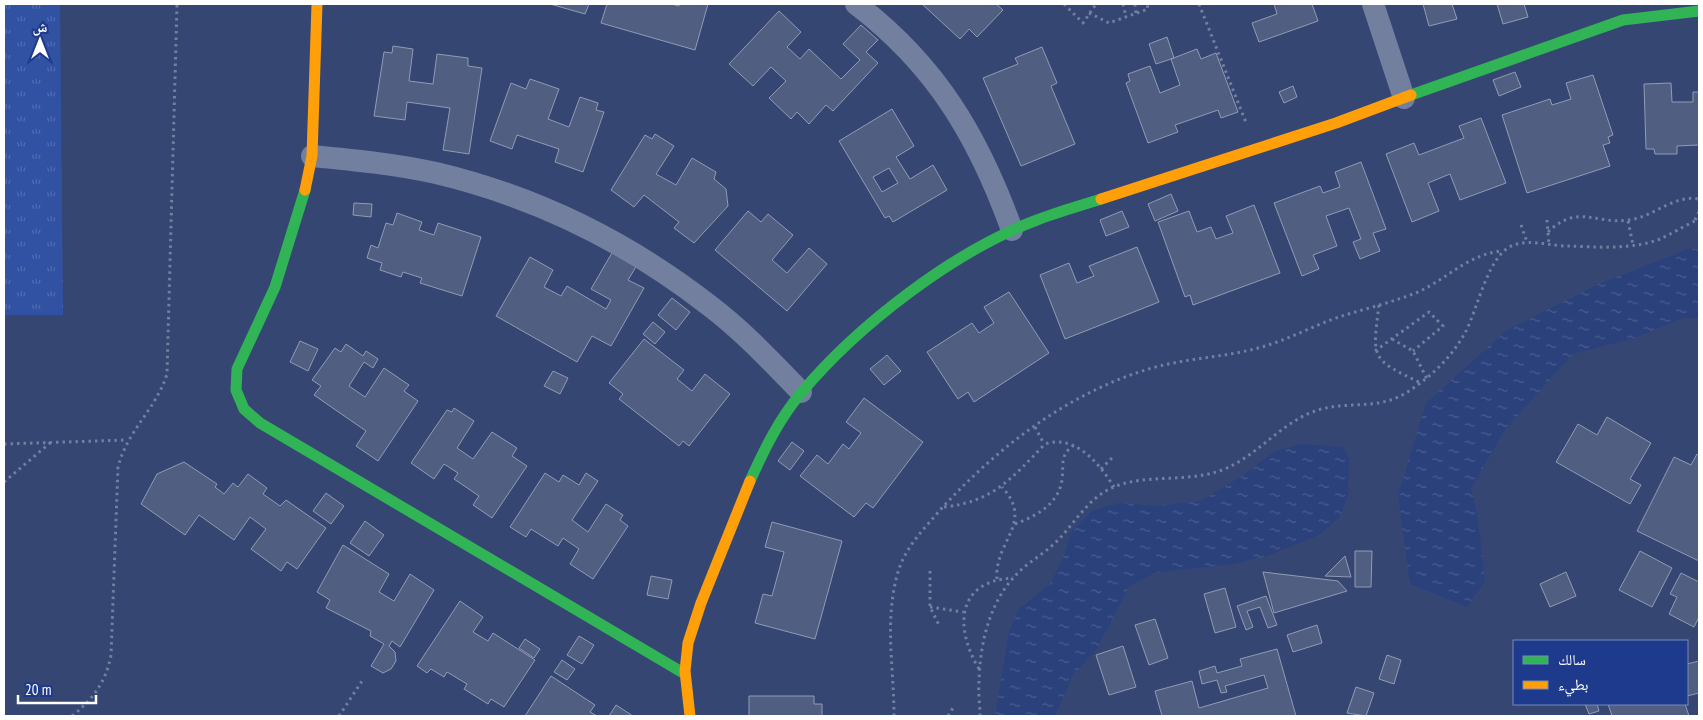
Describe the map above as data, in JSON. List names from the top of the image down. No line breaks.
{"legend":["سالك","بطيء"],"scale_bar":"20 m","north":"top"}
